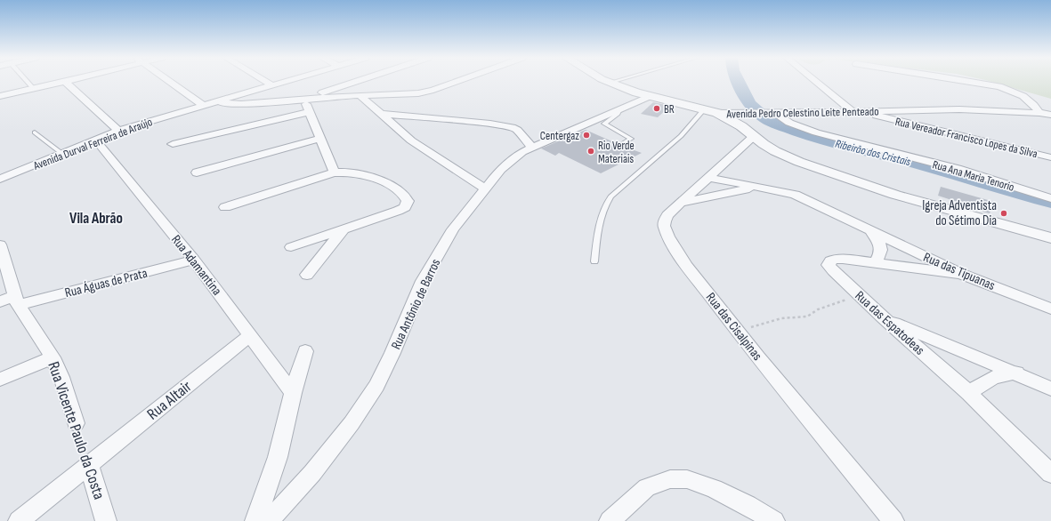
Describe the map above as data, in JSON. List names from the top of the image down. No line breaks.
{"streets":{"street":["Avenida Pedro Celestino Leite Penteado","Rua Vereador Francisco Lopes da Silva","Avenida Durval Ferreira de Araújo","Rua Ana Maria Tenorio","Rua Adamantina","Rua das Tipuanas","Rua Águas de Prata","Rua Antônio de Barros","Rua das Espatodeas","Rua das Cisalpinas","Rua Altair","Rua Vicente Paulo da Costa"]},"crossings":[["Avenida Pedro Celestino Leite Penteado","Rua Vereador Francisco Lopes da Silva"],["Avenida Pedro Celestino Leite Penteado","Rua Ana Maria Tenorio"],["Avenida Pedro Celestino Leite Penteado","Rua Antônio de Barros"],["Avenida Durval Ferreira de Araújo","Rua Adamantina"],["Rua Adamantina","Rua Águas de Prata"],["Rua Adamantina","Rua Altair"],["Rua das Tipuanas","Rua das Espatodeas"],["Rua das Tipuanas","Rua das Cisalpinas"],["Rua Águas de Prata","Rua Vicente Paulo da Costa"],["Rua Altair","Rua Vicente Paulo da Costa"]],"districts":["Vila Abrão"],"water":["Ribeirão dos Cristais"],"places":["BR","Centergaz","Rio Verde Materiais","Igreja Adventista do Sétimo Dia"]}
